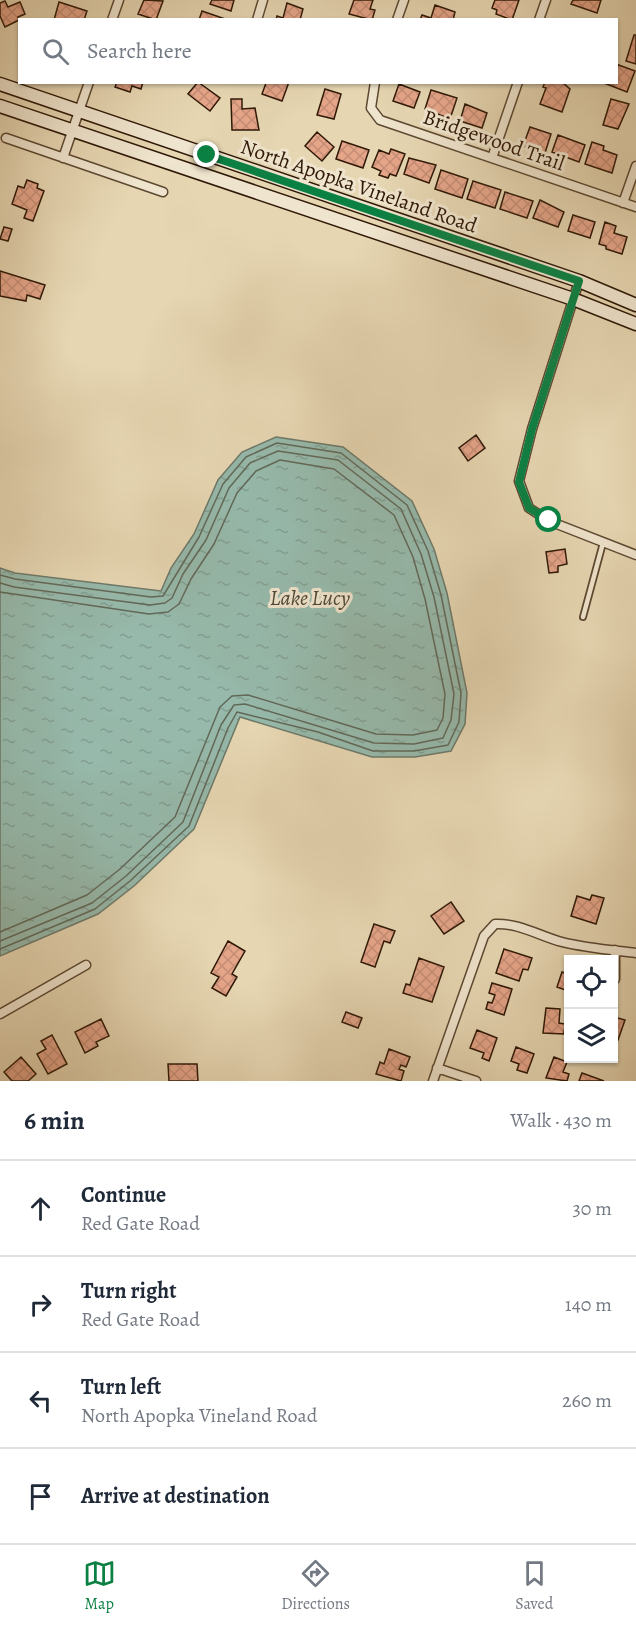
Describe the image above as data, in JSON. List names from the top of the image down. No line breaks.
{"streets":{"street":["Bridgewood Trail","North Apopka Vineland Road"]},"water":["Lake Lucy"],"page":{"search":"Search here","heading":["6 min","Walk · 430 m"],"list":[["Continue","Red Gate Road","30 m"],["Turn right","Red Gate Road","140 m"],["Turn left","North Apopka Vineland Road","260 m"],"Arrive at destination"],"nav":["Map","Directions","Saved"]}}
